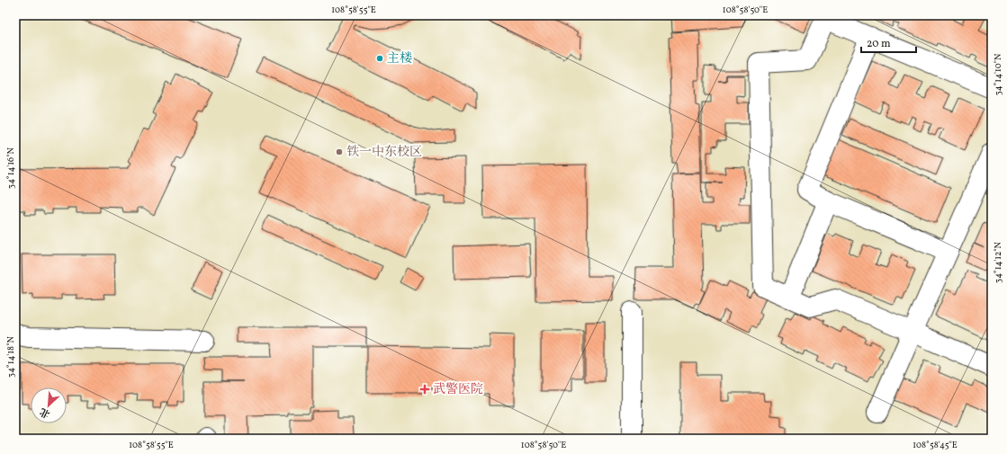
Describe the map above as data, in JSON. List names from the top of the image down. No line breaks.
{"places":{"other":["主楼","铁一中东校区"],"health":["武警医院"]},"scale_bar":"20 m","north":"bottom left","coordinates":["108°58'55\"E","108°58'50\"E","34°14'10\"N","34°14'16\"N","34°14'12\"N","34°14'18\"N","108°58'45\"E"]}
